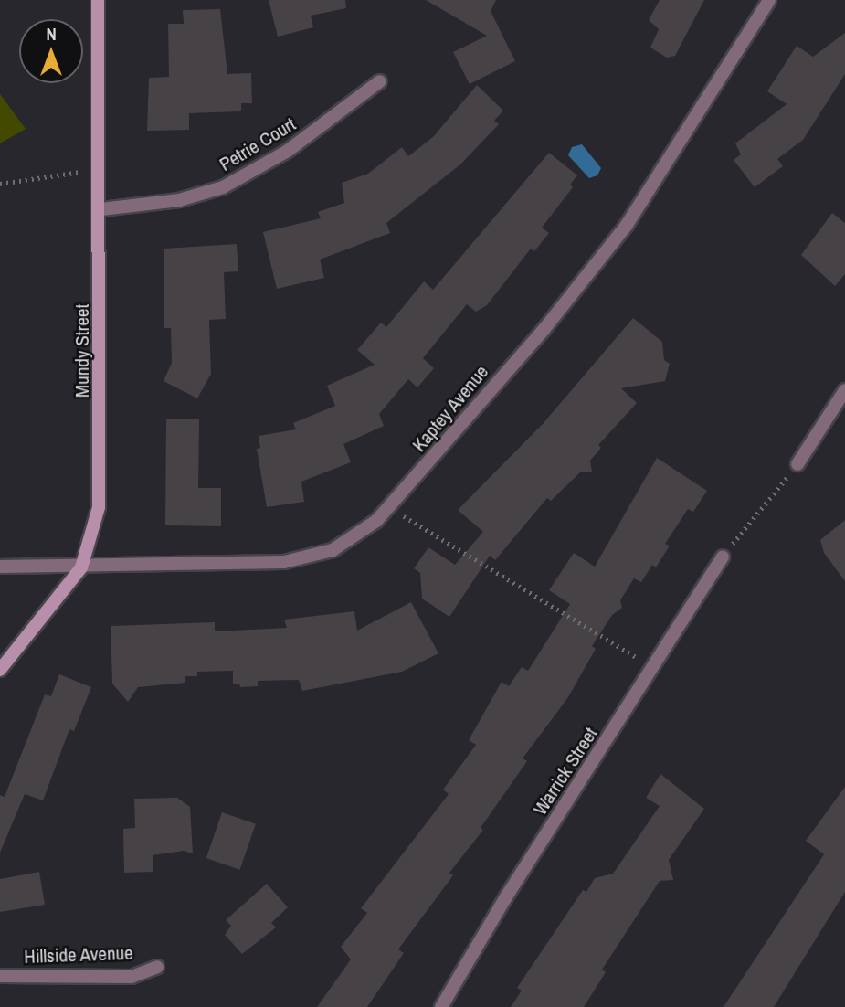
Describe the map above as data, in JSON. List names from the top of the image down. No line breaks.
{"streets":{"street":["Petrie Court","Mundy Street","Kaptey Avenue","Warrick Street","Hillside Avenue"]},"crossings":[["Petrie Court","Mundy Street"],["Mundy Street","Kaptey Avenue"]],"north":"top"}
